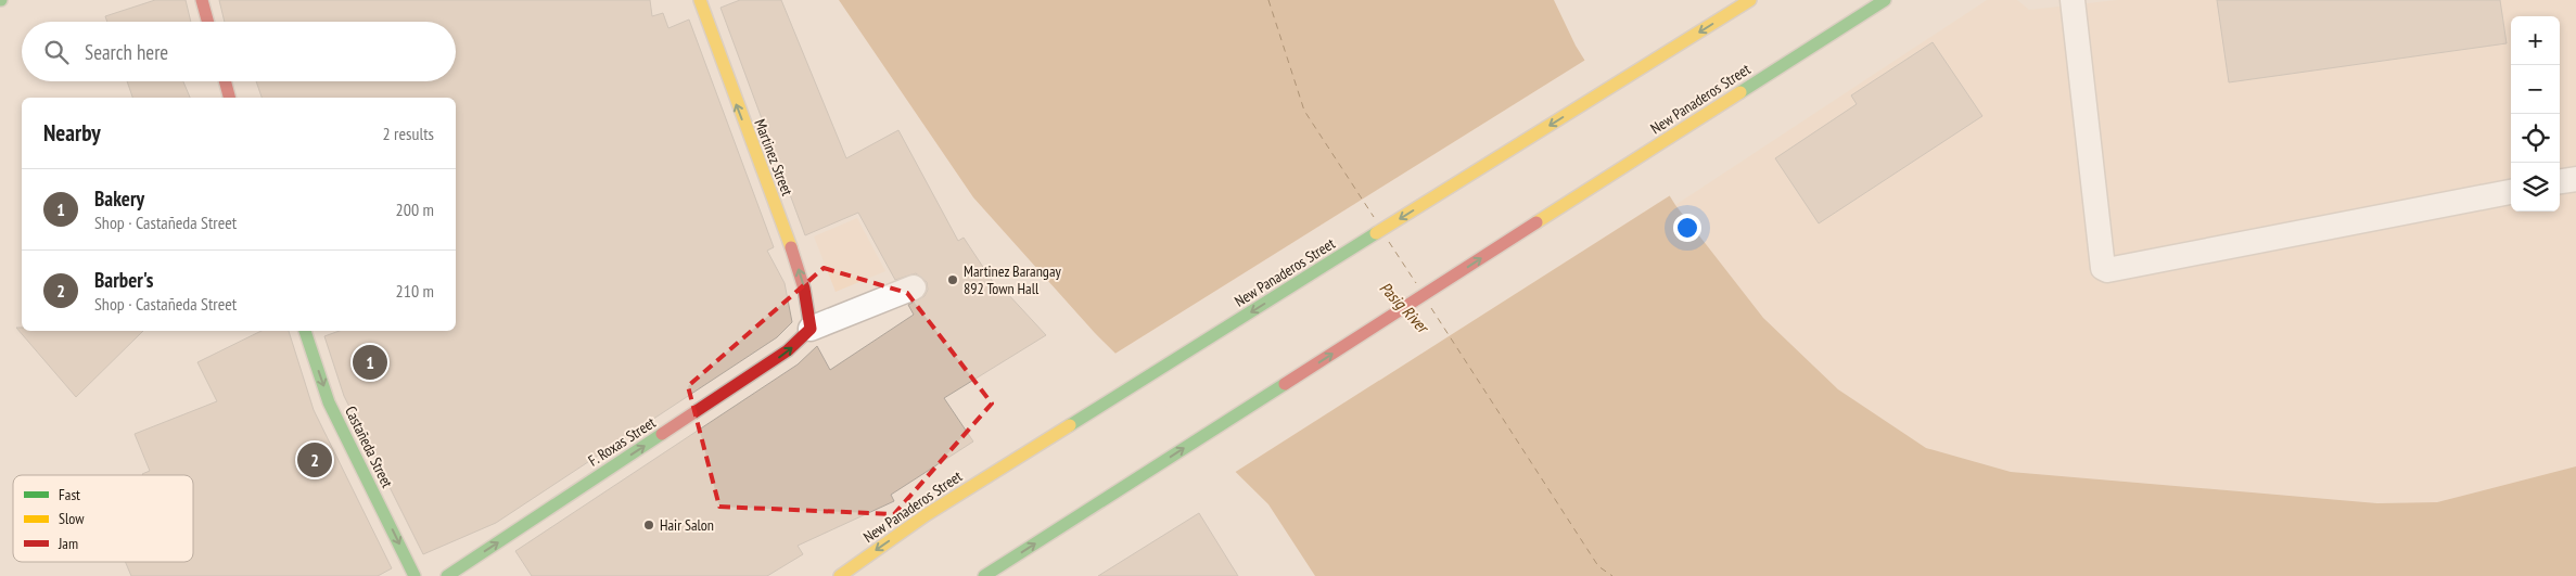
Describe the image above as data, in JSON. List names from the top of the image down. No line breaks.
{"streets":{"main road":["New Panaderos Street","Martinez Street","F. Roxas Street","Castañeda Street"]},"crossings":[["Martinez Street","F. Roxas Street"]],"one_way":["Martinez Street","F. Roxas Street","Castañeda Street"],"water":["Pasig River"],"places":["Martinez Barangay 892 Town Hall","Hair Salon"],"legend":["Fast","Slow","Jam"],"page":{"map_buttons":["+","−"],"search":"Search here","heading":["Nearby","2 results"],"list":[{"mark":"1","name":"Bakery","note":"Shop · Castañeda Street","value":"200 m"},{"mark":"2","name":"Barber's","note":"Shop · Castañeda Street","value":"210 m"}],"pins":["1","2"]}}
